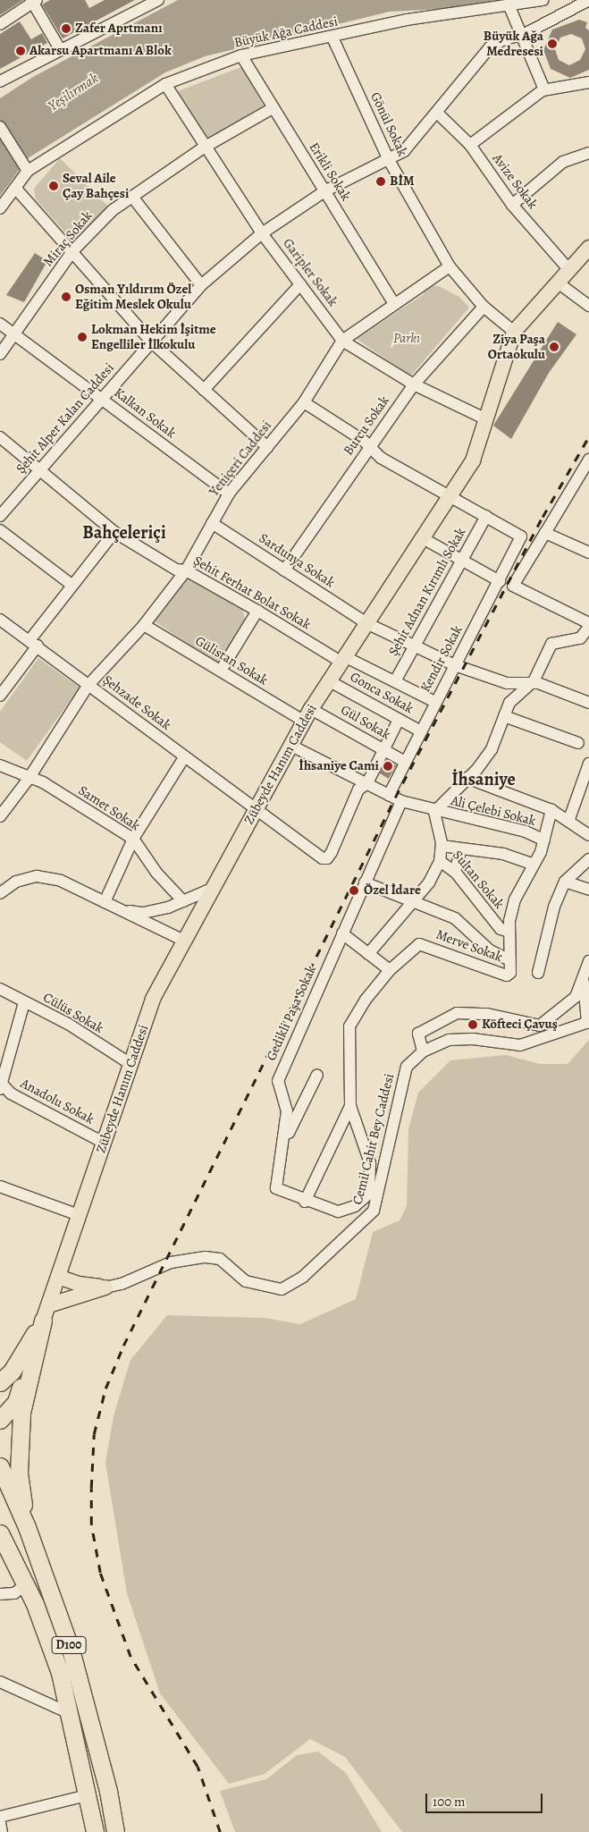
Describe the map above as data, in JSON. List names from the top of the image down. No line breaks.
{"streets":{"highway":["D100"],"main road":["Zübeyde Hanım Caddesi"],"street":["Büyük Ağa Caddesi","Gönül Sokak","Erikli Sokak","Avize Sokak","Miraç Sokak","Garipler Sokak","Kalkan Sokak","Şehit Alper Kalan Caddesi","Burcu Sokak","Yeniçeri Caddesi","Sardunya Sokak","Şehit Adnan Kırımlı Sokak","Şehit Ferhat Bolat Sokak","Kendir Sokak","Gülistan Sokak","Gonca Sokak","Şehzade Sokak","Gül Sokak","Samet Sokak","Ali Çelebi Sokak","Sultan Sokak","Merve Sokak","Cülüs Sokak","Gedikli Paşa Sokak","Anadolu Sokak","Cemil Cahit Bey Caddesi"]},"crossings":[["Büyük Ağa Caddesi","Gönül Sokak"],["Büyük Ağa Caddesi","Erikli Sokak"],["Büyük Ağa Caddesi","Garipler Sokak"],["Gönül Sokak","Şehit Alper Kalan Caddesi"],["Gönül Sokak","Yeniçeri Caddesi"],["Erikli Sokak","Miraç Sokak"],["Erikli Sokak","Şehit Alper Kalan Caddesi"],["Erikli Sokak","Yeniçeri Caddesi"],["Avize Sokak","Şehit Alper Kalan Caddesi"],["Avize Sokak","Zübeyde Hanım Caddesi"],["Miraç Sokak","Garipler Sokak"],["Miraç Sokak","Kalkan Sokak"],["Garipler Sokak","Şehit Alper Kalan Caddesi"],["Garipler Sokak","Burcu Sokak"],["Garipler Sokak","Yeniçeri Caddesi"],["Garipler Sokak","Zübeyde Hanım Caddesi"],["Kalkan Sokak","Şehit Alper Kalan Caddesi"],["Kalkan Sokak","Yeniçeri Caddesi"],["Şehit Alper Kalan Caddesi","Şehit Ferhat Bolat Sokak"],["Burcu Sokak","Sardunya Sokak"],["Yeniçeri Caddesi","Sardunya Sokak"],["Yeniçeri Caddesi","Şehit Ferhat Bolat Sokak"],["Yeniçeri Caddesi","Gülistan Sokak"],["Yeniçeri Caddesi","Şehzade Sokak"],["Yeniçeri Caddesi","Samet Sokak"],["Sardunya Sokak","Şehit Adnan Kırımlı Sokak"],["Sardunya Sokak","Kendir Sokak"],["Sardunya Sokak","Zübeyde Hanım Caddesi"],["Şehit Adnan Kırımlı Sokak","Şehit Ferhat Bolat Sokak"],["Şehit Adnan Kırımlı Sokak","Kendir Sokak"],["Şehit Ferhat Bolat Sokak","Kendir Sokak"],["Şehit Ferhat Bolat Sokak","Zübeyde Hanım Caddesi"],["Kendir Sokak","Gonca Sokak"],["Kendir Sokak","Gül Sokak"],["Kendir Sokak","Ali Çelebi Sokak"],["Gülistan Sokak","Gül Sokak"],["Gülistan Sokak","Zübeyde Hanım Caddesi"],["Gonca Sokak","Zübeyde Hanım Caddesi"],["Şehzade Sokak","Zübeyde Hanım Caddesi"],["Şehzade Sokak","Ali Çelebi Sokak"],["Gül Sokak","Zübeyde Hanım Caddesi"],["Zübeyde Hanım Caddesi","Ali Çelebi Sokak"],["Zübeyde Hanım Caddesi","Cülüs Sokak"],["Zübeyde Hanım Caddesi","Anadolu Sokak"],["Ali Çelebi Sokak","Sultan Sokak"],["Ali Çelebi Sokak","Merve Sokak"],["Ali Çelebi Sokak","Gedikli Paşa Sokak"],["Sultan Sokak","Merve Sokak"]],"districts":["Bahçeleriçi","İhsaniye"],"water":["Yeşilırmak"],"parks":["Parkı"],"places":["Zafer Aprtmanı","Büyük Ağa Medresesi","Akarsu Apartmanı A Blok","BİM","Seval Aile Çay Bahçesi","Osman Yıldırım Özel Eğitim Meslek Okulu","Lokman Hekim İşitme Engelliler İlkokulu","Ziya Paşa Ortaokulu","İhsaniye Cami","Özel İdare","Köfteci Çavuş"],"scale_bar":"100 m"}
